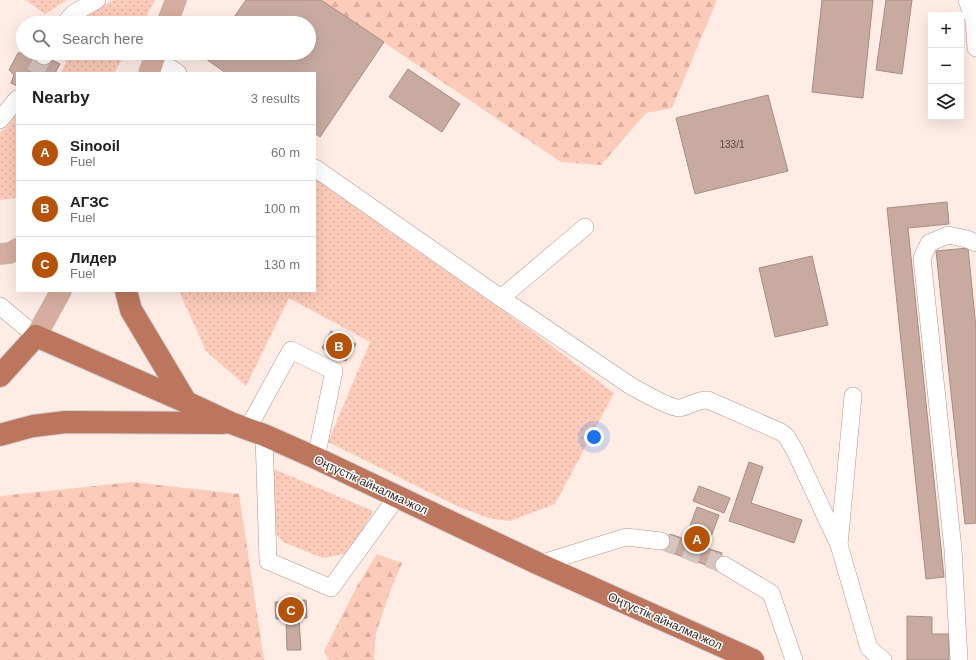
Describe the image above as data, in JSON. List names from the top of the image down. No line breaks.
{"streets":{"highway":["Оңтүстік айналма жол"]},"house_numbers":["133/1"],"page":{"map_buttons":["+","−"],"search":"Search here","heading":["Nearby","3 results"],"list":[{"mark":"A","name":"Sinooil","note":"Fuel","value":"60 m"},{"mark":"B","name":"АГЗС","note":"Fuel","value":"100 m"},{"mark":"C","name":"Лидер","note":"Fuel","value":"130 m"}],"pins":["B","A","C"]}}
